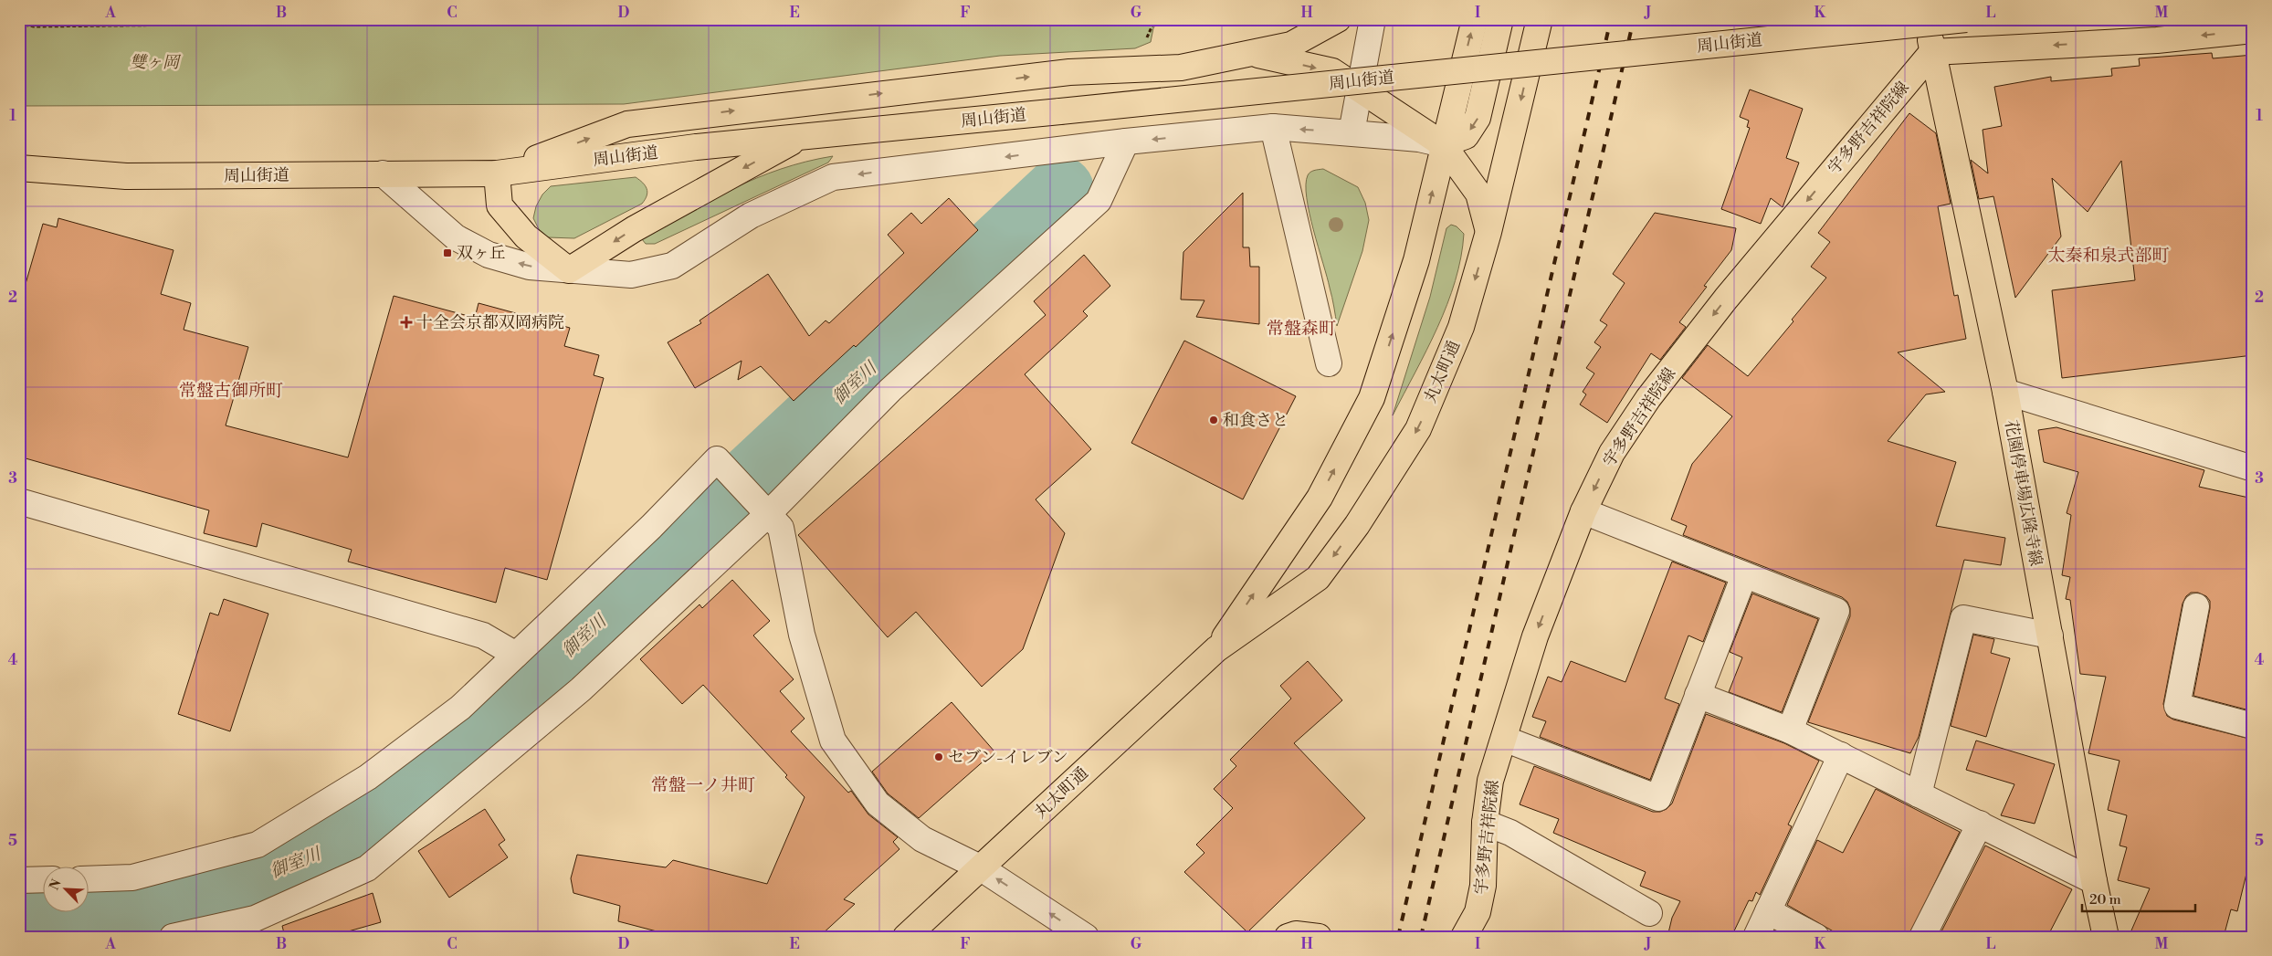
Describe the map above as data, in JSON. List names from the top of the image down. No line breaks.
{"streets":{"main road":["周山街道","宇多野吉祥院線","丸太町通","花園停車場広隆寺線"]},"crossings":[["宇多野吉祥院線","花園停車場広隆寺線"]],"one_way":["宇多野吉祥院線"],"districts":["太秦和泉式部町","常盤森町","常盤古御所町","常盤一ノ井町"],"water":["御室川"],"parks":["雙ヶ岡"],"places":{"transit":["双ヶ丘"],"health":["十全会京都双岡病院"],"other":["和食さと","セブン-イレブン"]},"scale_bar":"20 m","north":"top left","grid":{"columns":["A","B","C","D","E","F","G","H","I","J","K","L","M"],"rows":["1","2","3","4","5"]}}
